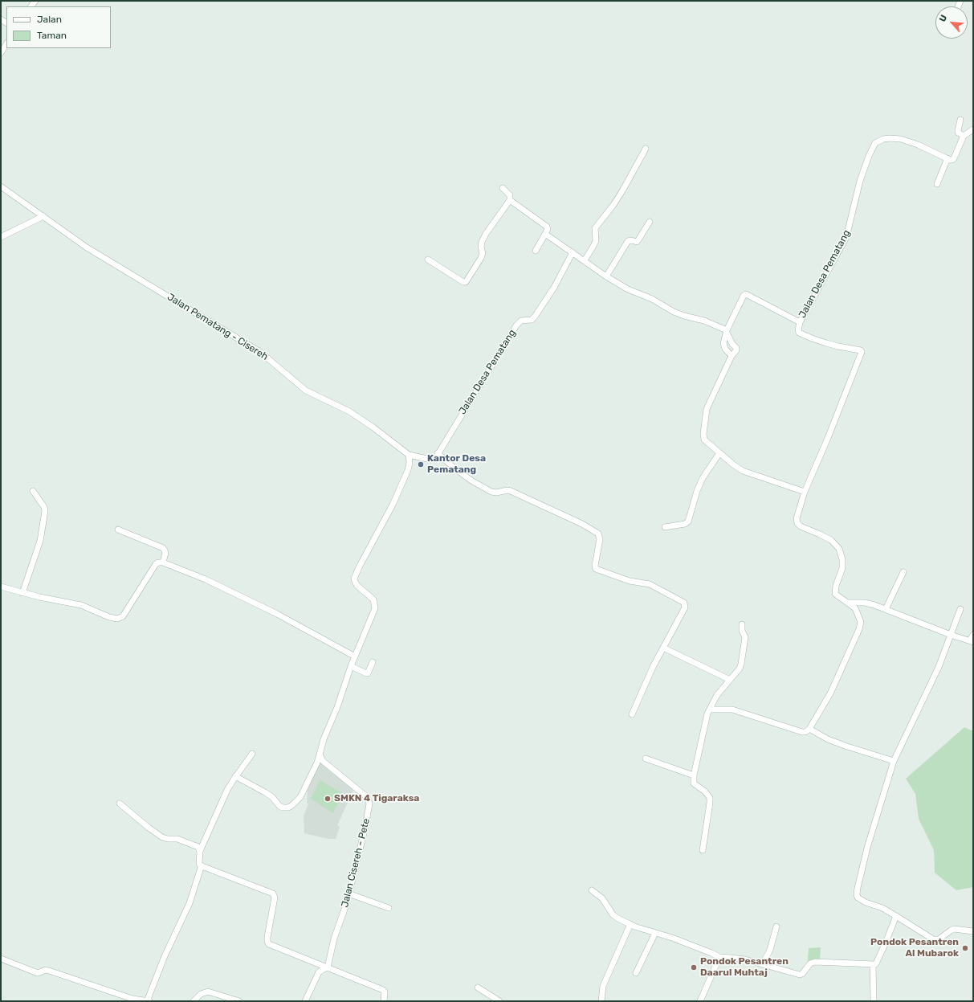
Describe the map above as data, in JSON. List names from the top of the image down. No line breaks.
{"streets":{"street":["Jalan Desa Pematang","Jalan Pematang - Cisereh","Jalan Cisereh - Pete"]},"places":["Kantor Desa Pematang","SMKN 4 Tigaraksa","Pondok Pesantren Al Mubarok","Pondok Pesantren Daarul Muhtaj"],"legend":["Jalan","Taman"],"north":"top left"}
